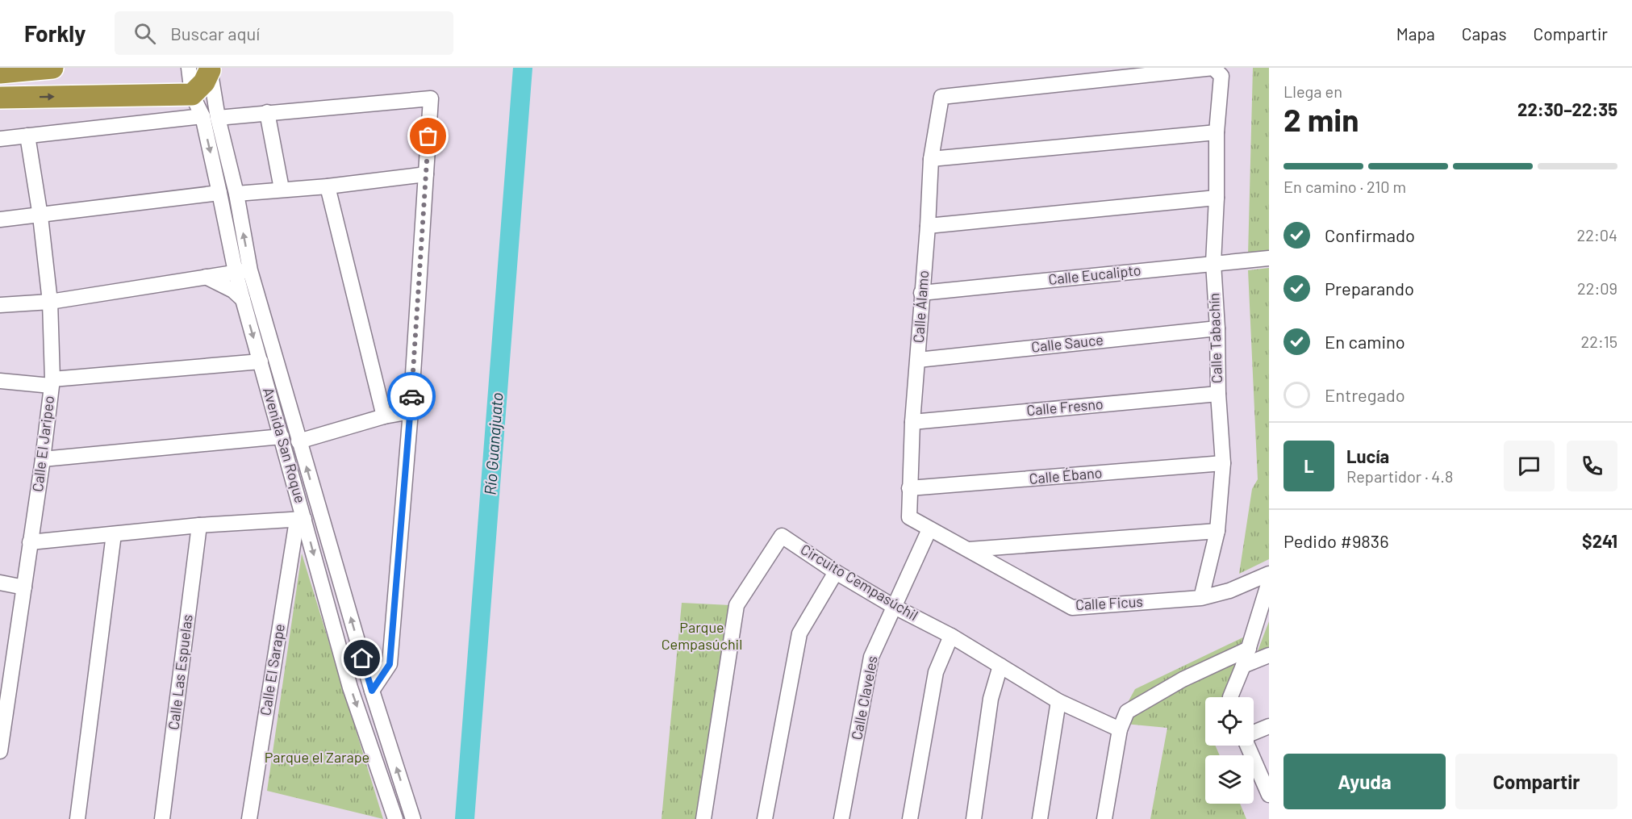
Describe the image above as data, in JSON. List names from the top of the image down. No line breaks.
{"streets":{"street":["Calle Eucalipto","Calle Álamo","Calle Tabachín","Calle Sauce","Calle Fresno","Calle El Jaripeo","Avenida San Roque","Calle Ébano","Circuito Cempasúchil","Calle Ficus","Calle El Sarape","Calle Las Espuelas","Calle Claveles"]},"crossings":[["Calle Eucalipto","Calle Álamo"],["Calle Eucalipto","Calle Tabachín"],["Calle Álamo","Calle Tabachín"],["Calle Álamo","Calle Sauce"],["Calle Álamo","Calle Fresno"],["Calle Álamo","Calle Ébano"],["Calle Álamo","Calle Ficus"],["Calle Tabachín","Calle Sauce"],["Calle Tabachín","Calle Fresno"],["Calle Tabachín","Calle Ébano"],["Calle Tabachín","Calle Ficus"],["Avenida San Roque","Calle El Sarape"],["Circuito Cempasúchil","Calle Claveles"],["Calle Ficus","Calle Claveles"]],"water":["Río Guanajuato"],"parks":["Parque Cempasúchil","Parque el Zarape"],"page":{"header":"Forkly","search":"Buscar aquí","nav":["Mapa","Capas","Compartir"],"heading":["2 min","Llega en","22:30–22:35"],"panel":["Lucía","Repartidor · 4.8","Pedido #9836","$241"],"bar":"En camino · 210 m","list":[["Confirmado","22:04"],["Preparando","22:09"],["En camino","22:15"],"Entregado"],"round":"L","buttons":["Ayuda","Compartir"]}}
